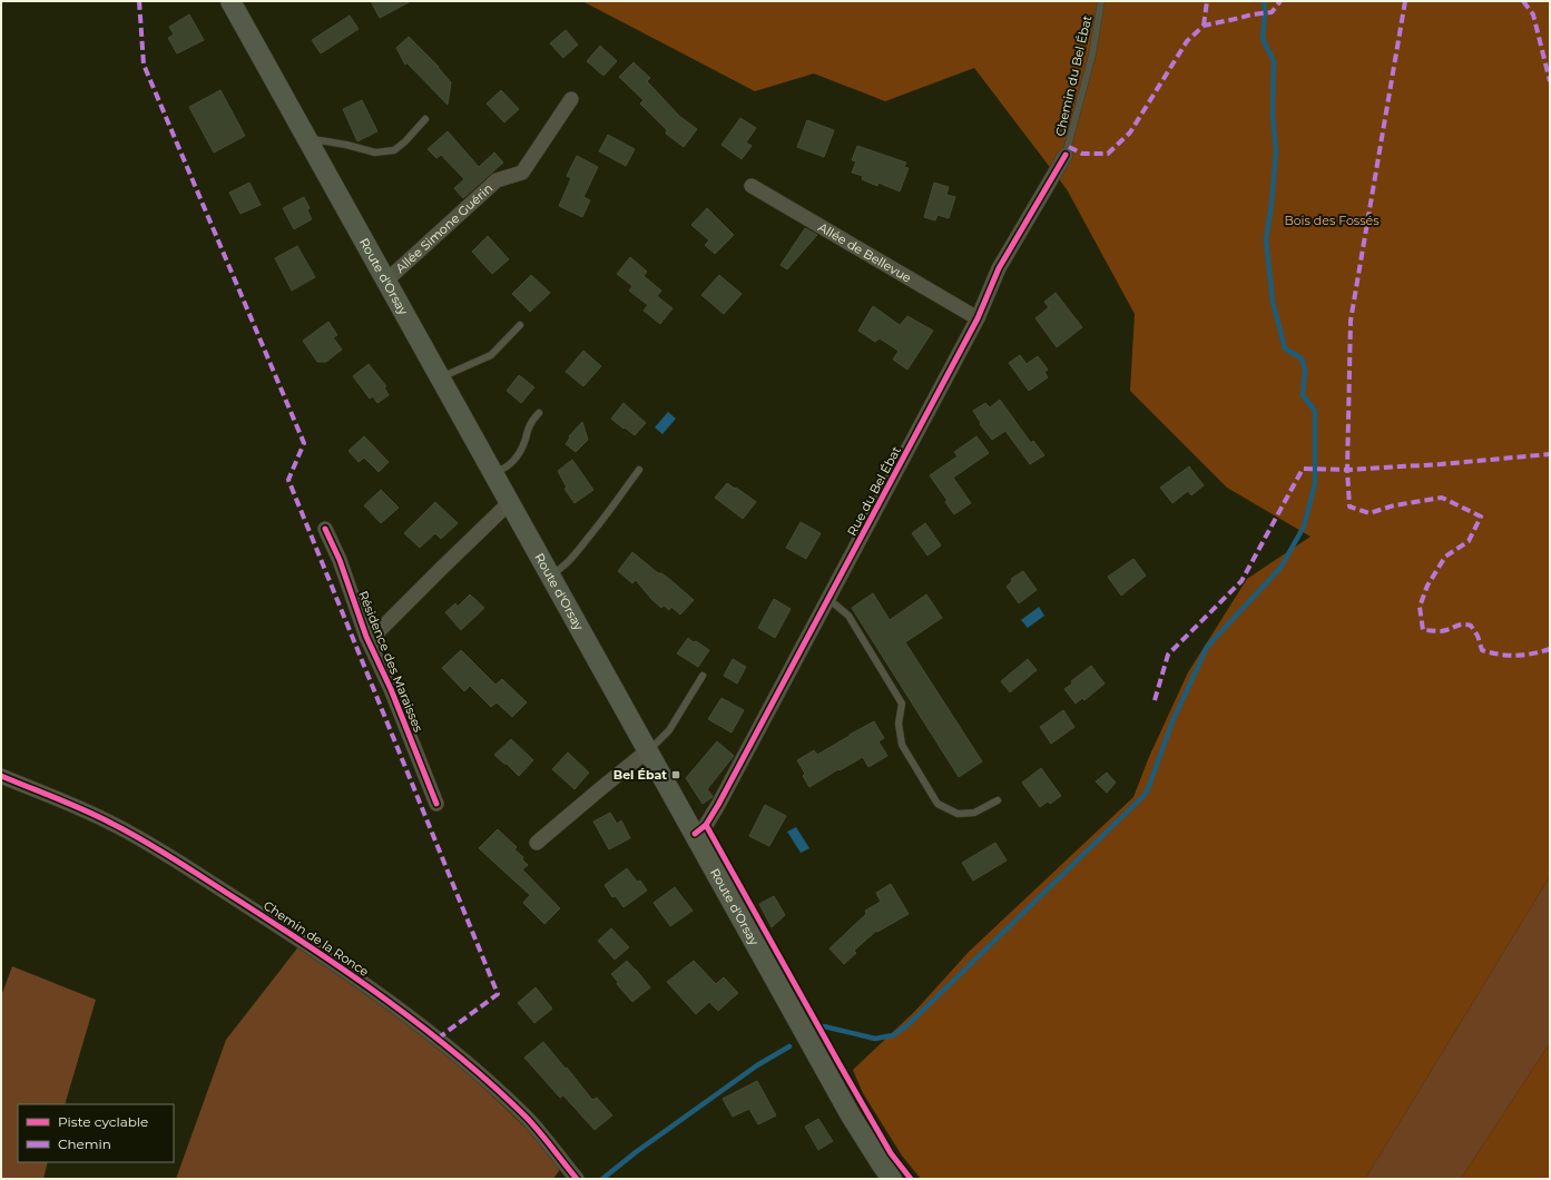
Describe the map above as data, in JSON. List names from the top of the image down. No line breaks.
{"streets":{"main road":["Route d'Orsay"],"street":["Allée Simone Guérin","Allée de Bellevue","Rue du Bel Ébat","Résidence des Maraisses","Chemin de la Ronce"],"lane":["Chemin du Bel Ébat"]},"crossings":[["Chemin du Bel Ébat","Rue du Bel Ébat"],["Allée Simone Guérin","Route d'Orsay"],["Allée de Bellevue","Rue du Bel Ébat"],["Route d'Orsay","Rue du Bel Ébat"],["Route d'Orsay","Résidence des Maraisses"]],"parks":["Bois des Fossés"],"places":{"transit":["Bel Ébat"]},"legend":["Piste cyclable","Chemin"]}
